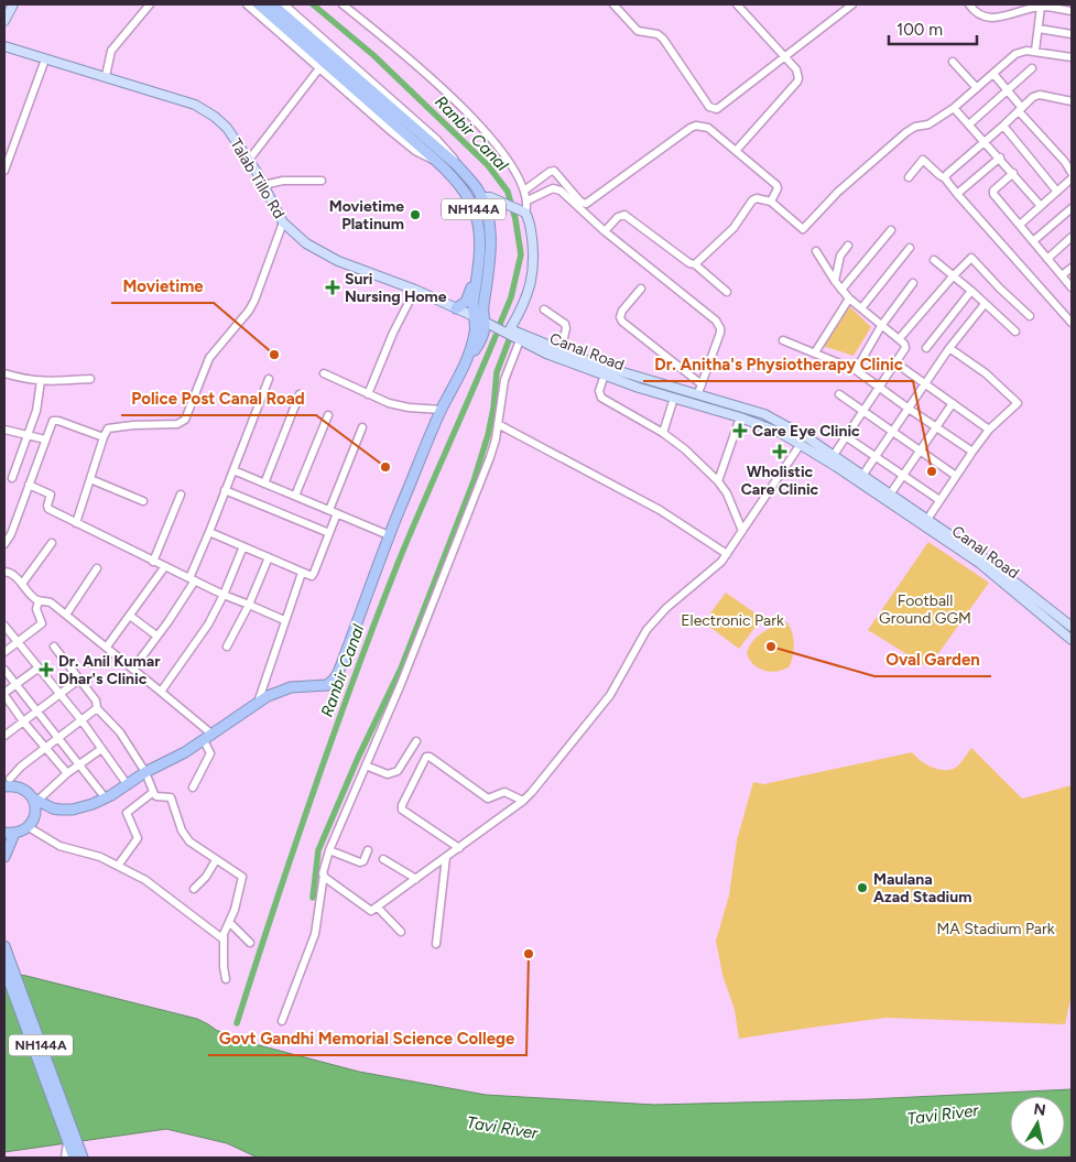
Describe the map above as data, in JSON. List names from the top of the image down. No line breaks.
{"streets":{"highway":["NH144A"],"main road":["Talab Tillo Rd","Canal Road"]},"crossings":[["Talab Tillo Rd","NH144A"],["Talab Tillo Rd","Canal Road"],["NH144A","Canal Road"]],"water":["Ranbir Canal","Tavi River"],"parks":["Football Ground GGM","Electronic Park","MA Stadium Park"],"places":{"other":["Movietime Platinum","Movietime","Police Post Canal Road","Dr. Anitha's Physiotherapy Clinic","Oval Garden","Maulana Azad Stadium","Govt Gandhi Memorial Science College"],"health":["Suri Nursing Home","Care Eye Clinic","Wholistic Care Clinic","Dr. Anil Kumar Dhar's Clinic"]},"scale_bar":"100 m","north":"top"}
